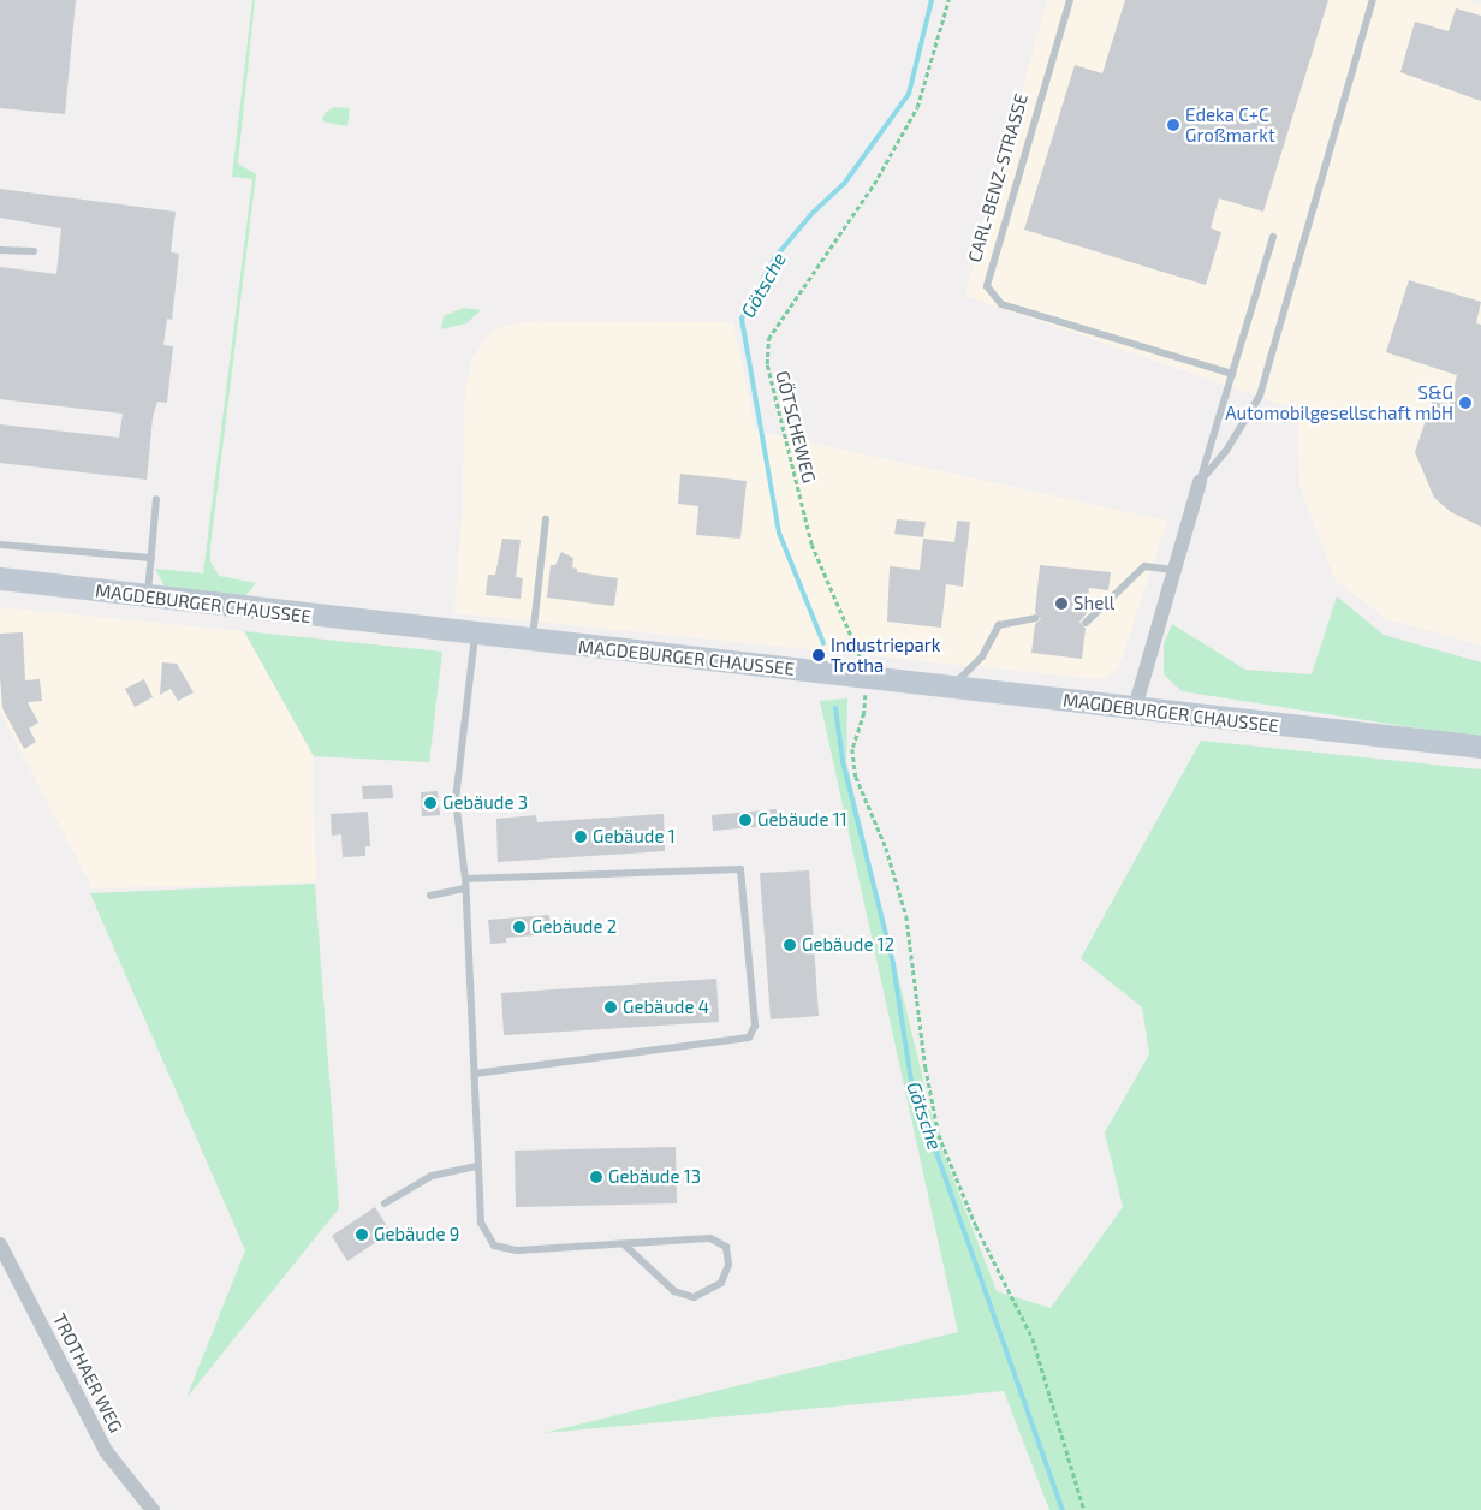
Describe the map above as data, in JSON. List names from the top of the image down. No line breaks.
{"streets":{"main road":["MAGDEBURGER CHAUSSEE"],"street":["TROTHAER WEG"],"lane":["CARL-BENZ-STRASSE"],"path":["GÖTSCHEWEG"]},"crossings":[["GÖTSCHEWEG","MAGDEBURGER CHAUSSEE"]],"water":["Götsche"],"places":["Edeka C+C Großmarkt","S&G Automobilgesellschaft mbH","Shell","Industriepark Trotha","Gebäude 3","Gebäude 11","Gebäude 1","Gebäude 2","Gebäude 12","Gebäude 4","Gebäude 13","Gebäude 9"]}
